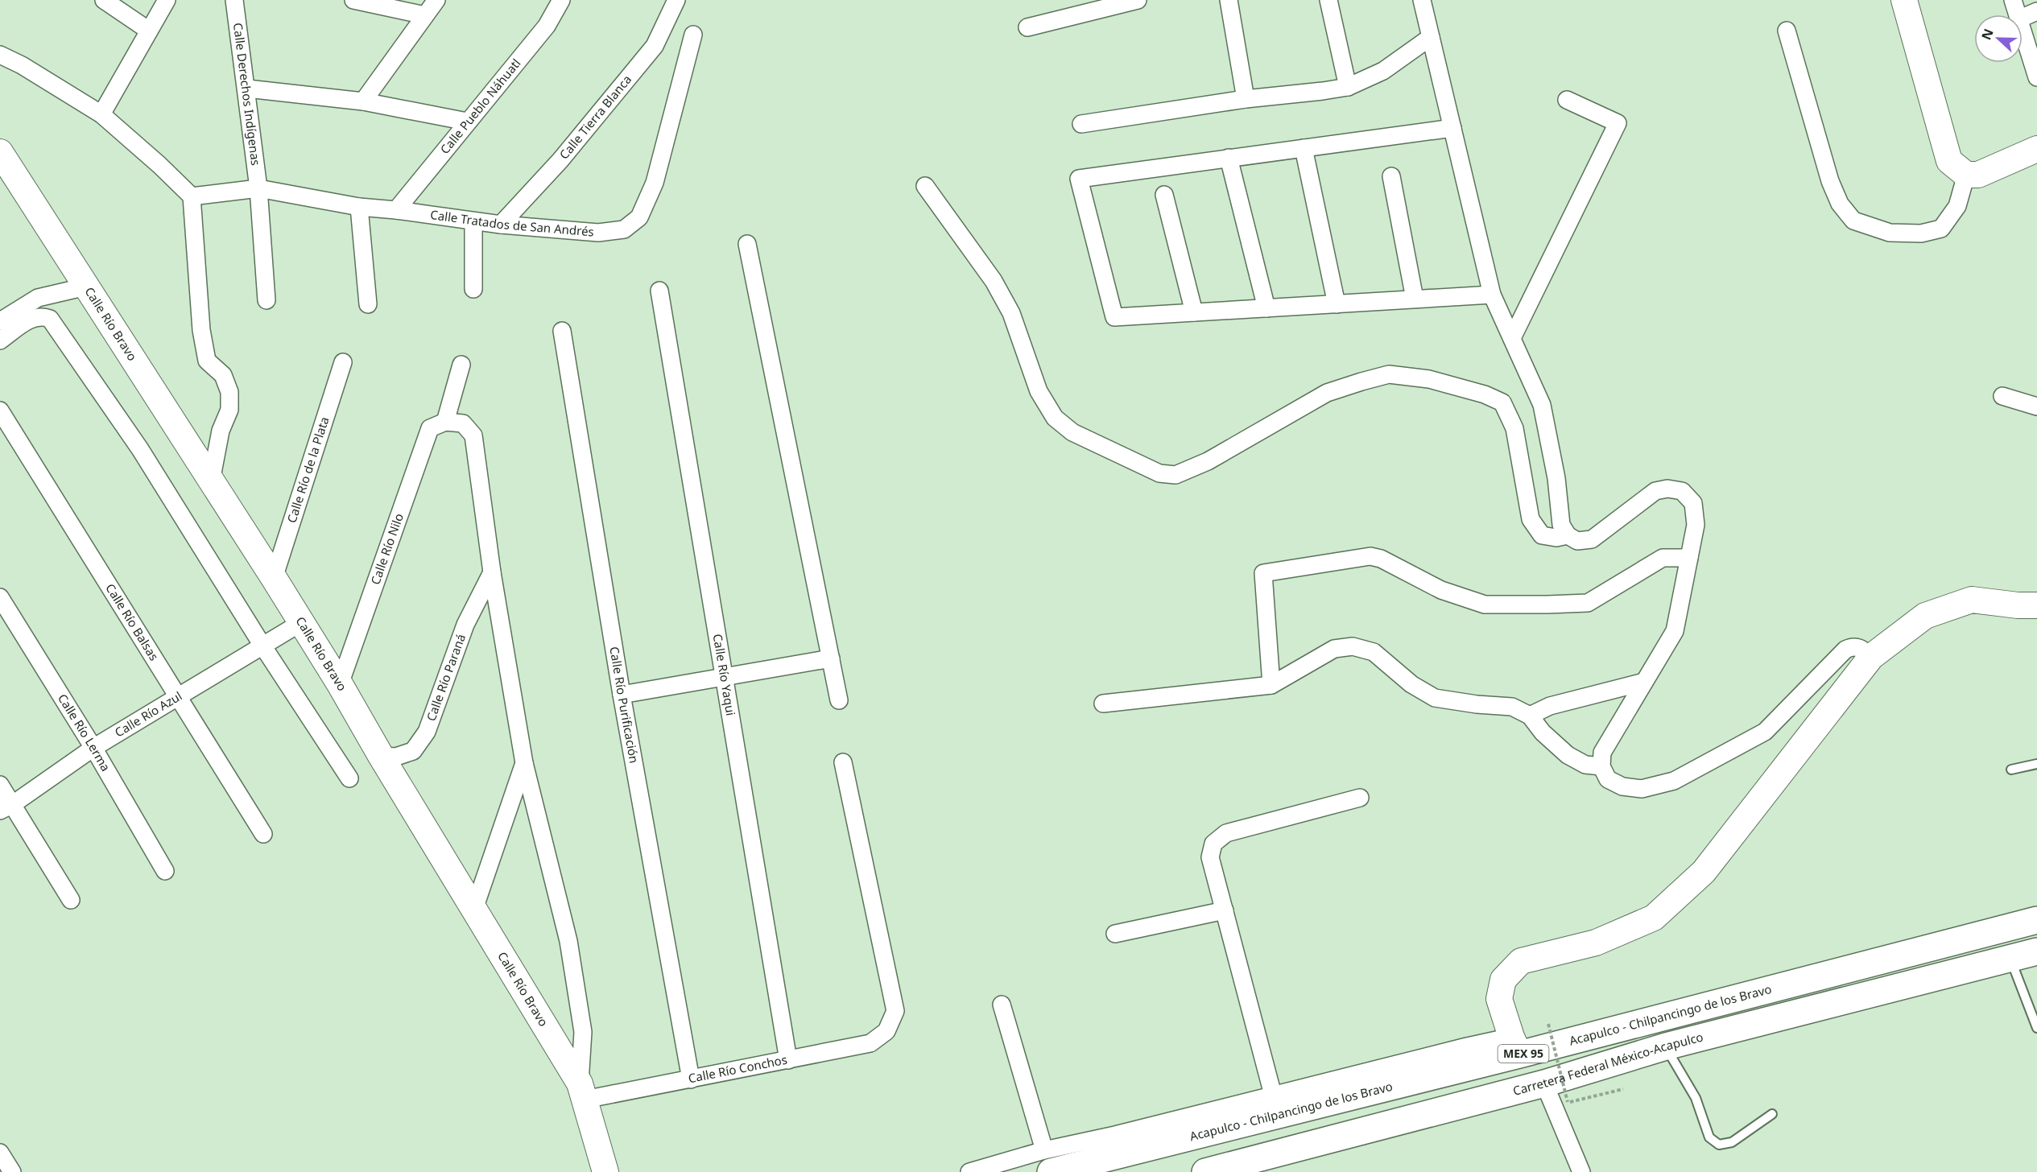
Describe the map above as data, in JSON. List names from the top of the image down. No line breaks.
{"streets":{"main road":["Acapulco - Chilpancingo de los Bravo","MEX 95","Carretera Federal México-Acapulco"],"street":["Calle Derechos Indígenas","Calle Pueblo Náhuatl","Calle Tierra Blanca","Calle Tratados de San Andrés","Calle Río Bravo","Calle Río de la Plata","Calle Río Nilo","Calle Río Balsas","Calle Río Yaqui","Calle Río Paraná","Calle Río Purificación","Calle Río Azul","Calle Río Lerma","Calle Río Conchos"]},"crossings":[["Calle Derechos Indígenas","Calle Tratados de San Andrés"],["Calle Pueblo Náhuatl","Calle Tratados de San Andrés"],["Calle Tierra Blanca","Calle Tratados de San Andrés"],["Calle Río Bravo","Calle Río de la Plata"],["Calle Río Bravo","Calle Río Nilo"],["Calle Río Bravo","Calle Río Paraná"],["Calle Río Bravo","Calle Río Azul"],["Calle Río Bravo","Calle Río Conchos"],["Calle Río Balsas","Calle Río Azul"],["Calle Río Yaqui","Calle Río Conchos"],["Calle Río Purificación","Calle Río Conchos"],["Calle Río Azul","Calle Río Lerma"]],"north":"left"}
